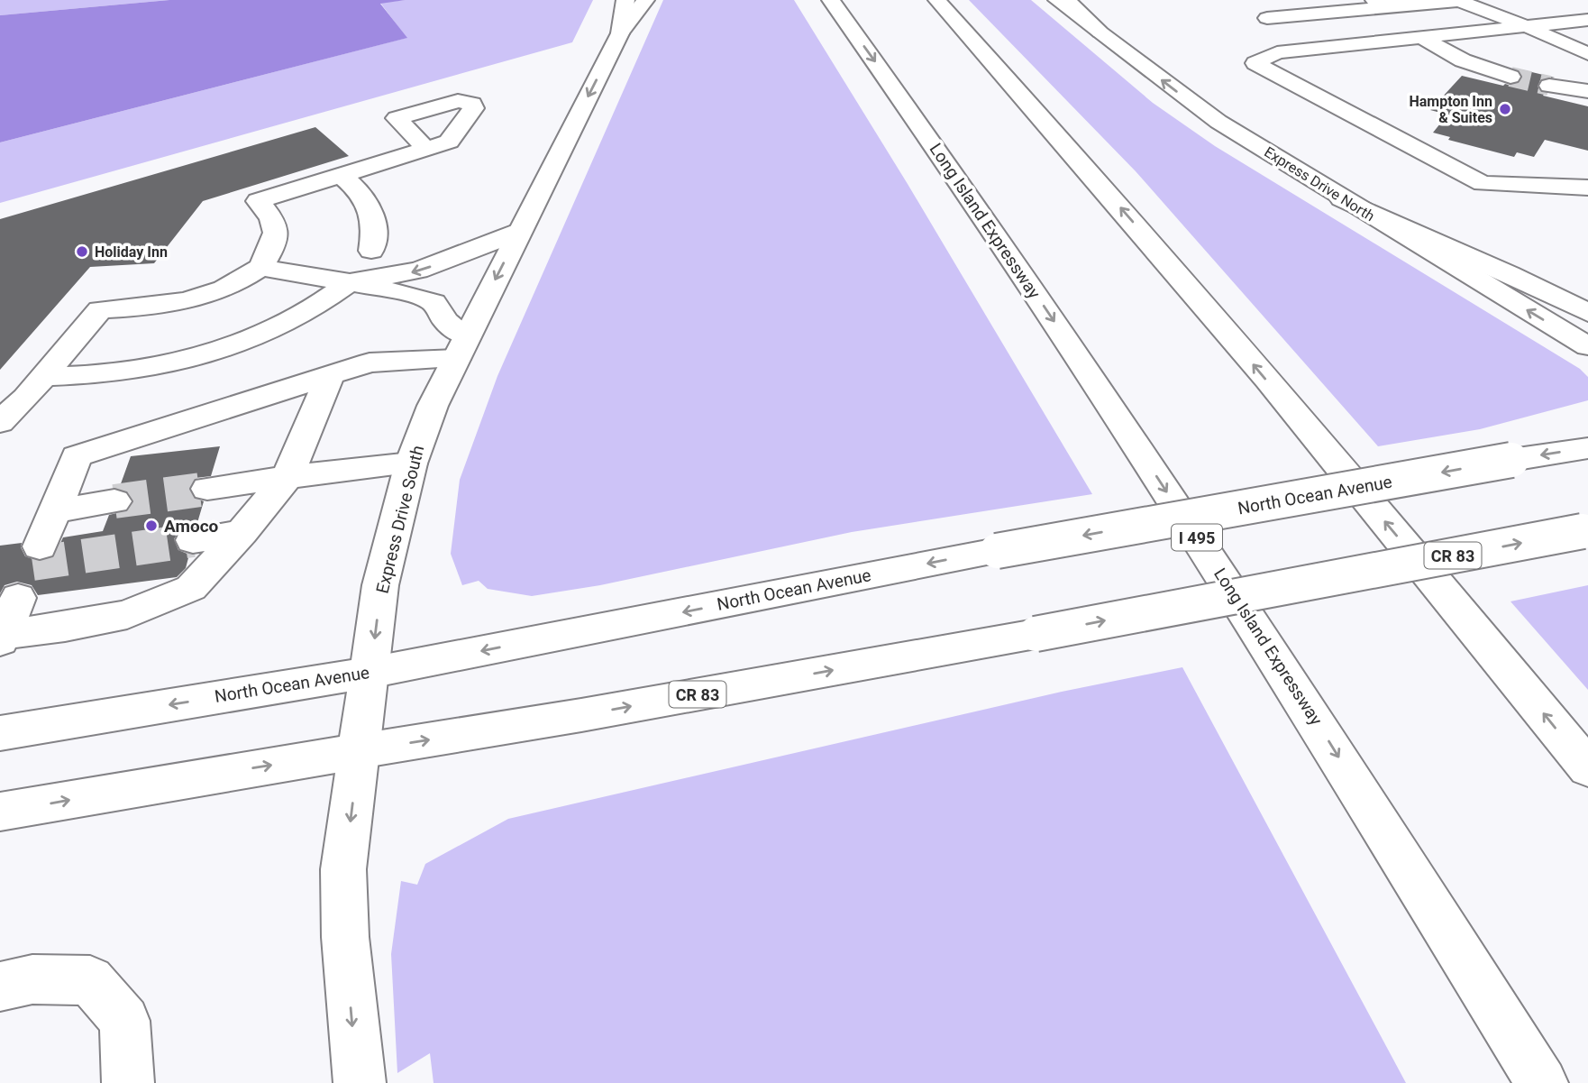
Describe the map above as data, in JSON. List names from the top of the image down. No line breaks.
{"streets":{"main road":["Express Drive North","Long Island Expressway","North Ocean Avenue","Express Drive South","I 495","CR 83"]},"crossings":[["North Ocean Avenue","Express Drive South"],["Express Drive South","CR 83"]],"one_way":["Express Drive South"],"places":["Hampton Inn & Suites","Holiday Inn","Amoco"]}
